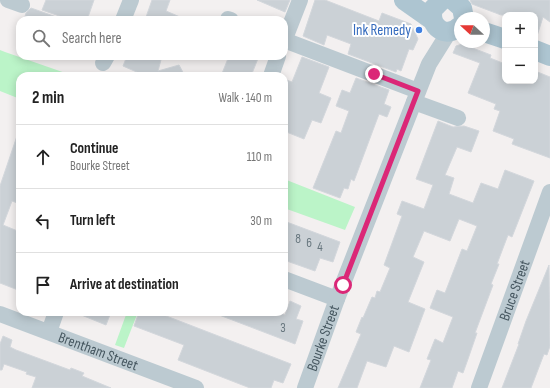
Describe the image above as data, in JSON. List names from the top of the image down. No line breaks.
{"streets":{"street":["Bruce Street","Bourke Street","Brentham Street"]},"places":["Ink Remedy"],"house_numbers":["8","6","4","3"],"north":"left","page":{"map_buttons":["+","−"],"search":"Search here","heading":["2 min","Walk · 140 m"],"list":[["Continue","Bourke Street","110 m"],["Turn left","30 m"],"Arrive at destination"]}}
